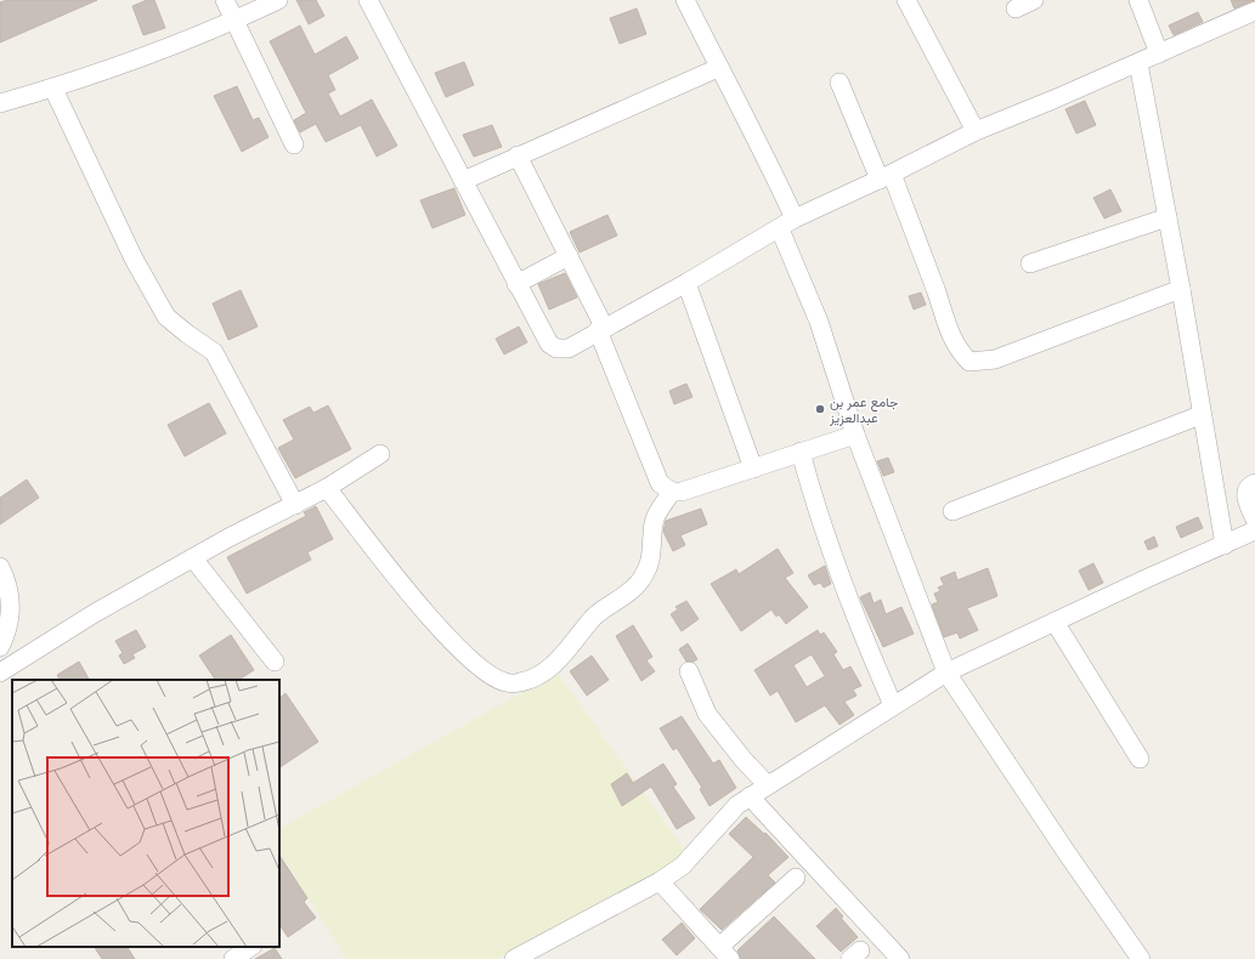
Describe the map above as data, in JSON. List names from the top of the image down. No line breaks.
{"places":["جامع عمر بن عبدالعزيز"]}
